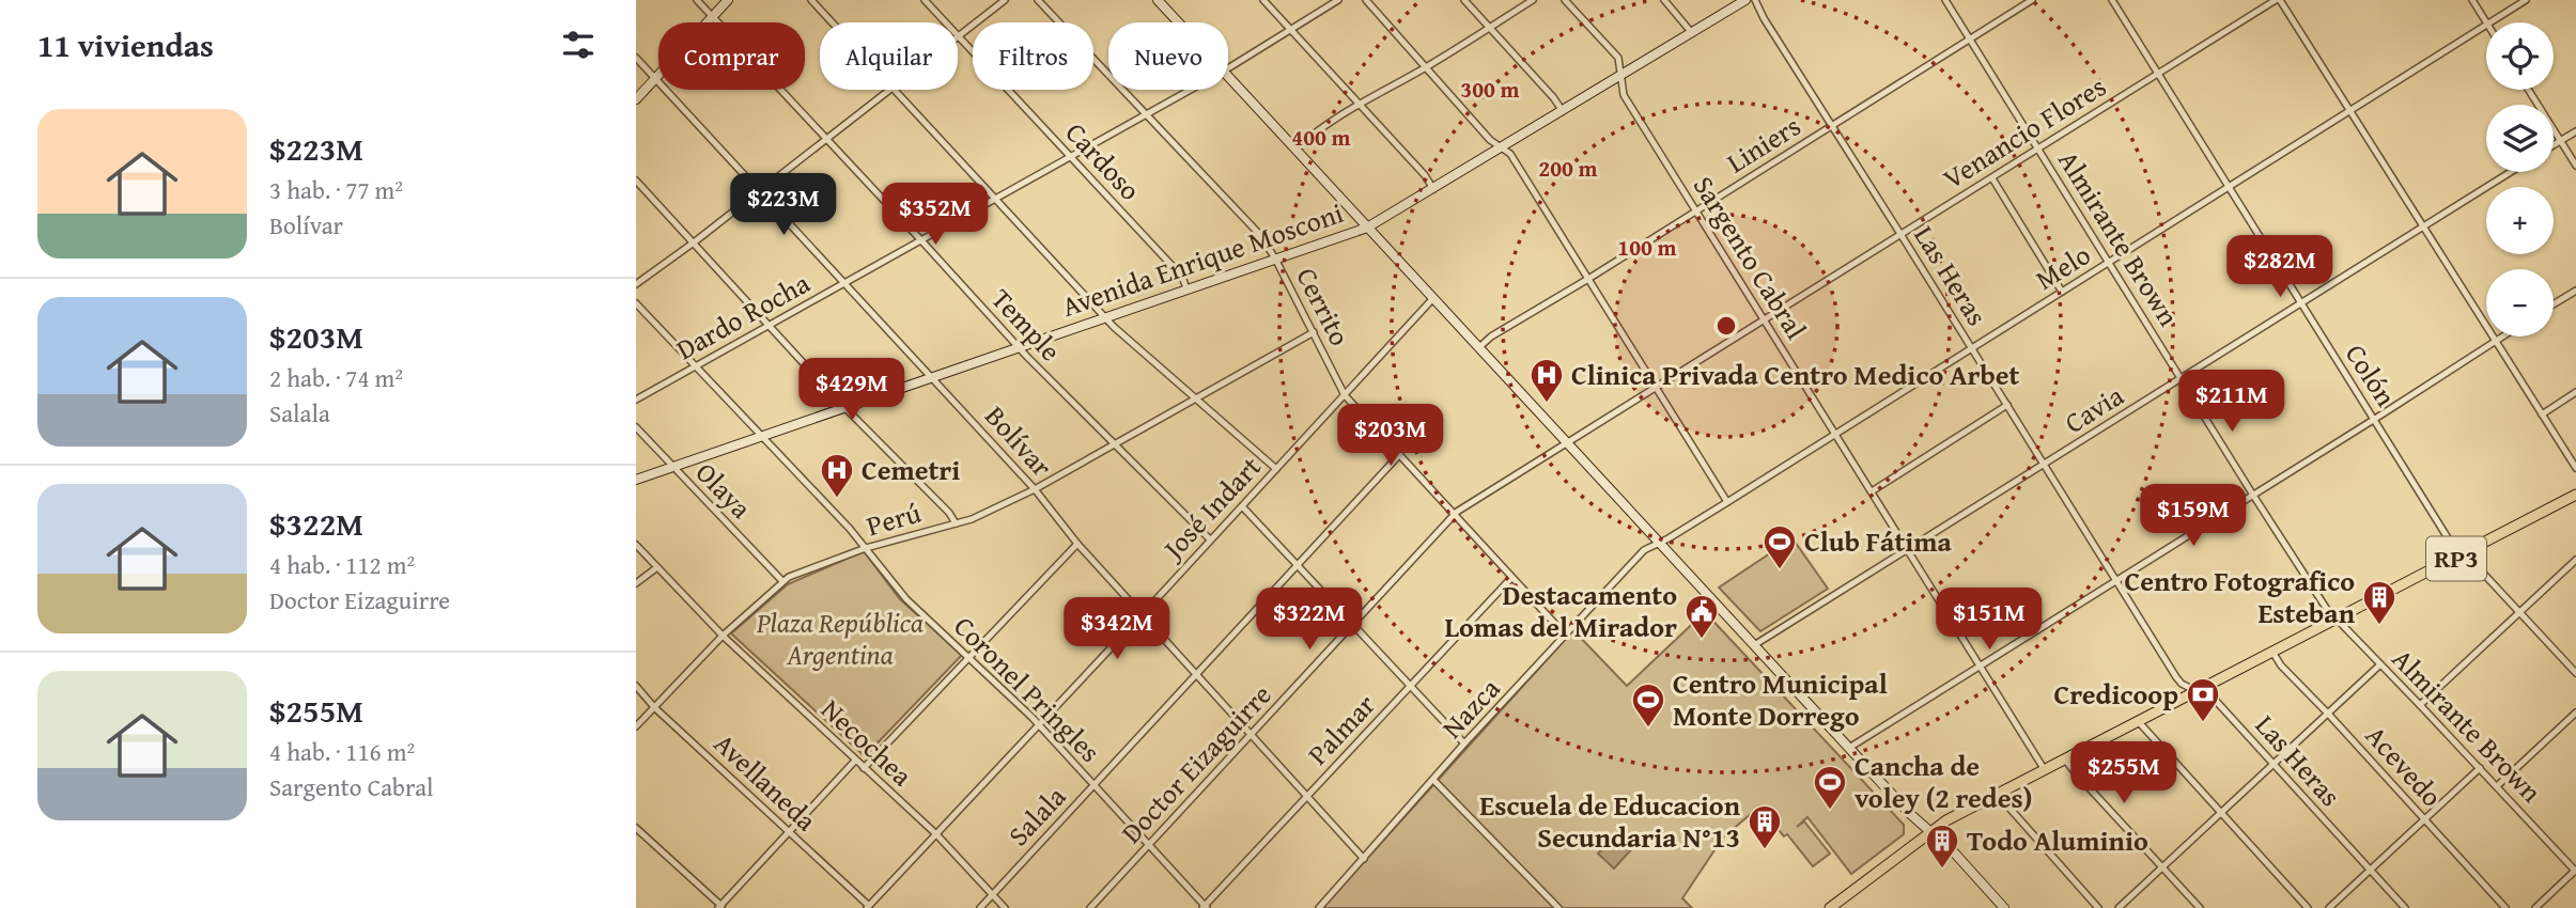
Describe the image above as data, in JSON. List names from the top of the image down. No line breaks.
{"streets":{"highway":["RP3"],"main road":["Avenida Enrique Mosconi"],"street":["Venancio Flores","Liniers","Cardoso","Almirante Brown","Sargento Cabral","Melo","Las Heras","Cerrito","Dardo Rocha","Temple","Colón","Cavia","Bolívar","Olaya","José Indart","Perú","Coronel Pringles","Nazca","Palmar","Necochea","Doctor Eizaguirre","Acevedo","Avellaneda","Salala"]},"crossings":[["Venancio Flores","Almirante Brown"],["Venancio Flores","Sargento Cabral"],["Venancio Flores","Las Heras"],["Venancio Flores","Colón"],["Venancio Flores","Doctor Eizaguirre"],["Liniers","Almirante Brown"],["Liniers","Sargento Cabral"],["Liniers","Las Heras"],["Cardoso","Avenida Enrique Mosconi"],["Cardoso","Dardo Rocha"],["Almirante Brown","Melo"],["Almirante Brown","Cavia"],["Almirante Brown","RP3"],["Sargento Cabral","Avenida Enrique Mosconi"],["Sargento Cabral","Melo"],["Sargento Cabral","Cavia"],["Sargento Cabral","RP3"],["Avenida Enrique Mosconi","Cerrito"],["Avenida Enrique Mosconi","Temple"],["Avenida Enrique Mosconi","Bolívar"],["Avenida Enrique Mosconi","Olaya"],["Avenida Enrique Mosconi","Coronel Pringles"],["Melo","Las Heras"],["Melo","Colón"],["Melo","Nazca"],["Las Heras","Cavia"],["Las Heras","RP3"],["Cerrito","Dardo Rocha"],["Cerrito","José Indart"],["Cerrito","Perú"],["Cerrito","Nazca"],["Cerrito","Palmar"],["Cerrito","Doctor Eizaguirre"],["Cerrito","Salala"],["Dardo Rocha","Temple"],["Dardo Rocha","Bolívar"],["Dardo Rocha","Coronel Pringles"],["Temple","José Indart"],["Temple","Perú"],["Colón","Cavia"],["Colón","RP3"],["Bolívar","José Indart"],["Bolívar","Perú"],["Bolívar","Nazca"],["Bolívar","Palmar"],["Bolívar","Doctor Eizaguirre"],["Bolívar","Salala"],["Olaya","Perú"],["José Indart","Coronel Pringles"],["José Indart","Necochea"],["José Indart","Avellaneda"],["Perú","Coronel Pringles"],["Perú","Necochea"],["Perú","Avellaneda"],["RP3","Acevedo"],["Coronel Pringles","Palmar"],["Coronel Pringles","Doctor Eizaguirre"],["Coronel Pringles","Salala"],["Necochea","Salala"]],"parks":["Plaza República Argentina"],"places":{"hospital":["Clinica Privada Centro Medico Arbet","Cemetri"],"sports":["Club Fátima","Centro Municipal Monte Dorrego","Cancha de voley (2 redes)"],"building":["Centro Fotografico Esteban","Escuela de Educacion Secundaria N°13","Todo Aluminio"],"public building":["Destacamento Lomas del Mirador"],"bank":["Credicoop"]},"page":{"heading":"11 viviendas","map_buttons":["+","−"],"chip":["Comprar","Alquilar","Filtros","Nuevo"],"list":[{"name":"$223M","note":"3 hab. · 77 m² · Bolívar"},{"name":"$203M","note":"2 hab. · 74 m² · Salala"},{"name":"$322M","note":"4 hab. · 112 m² · Doctor Eizaguirre"},{"name":"$255M","note":"4 hab. · 116 m² · Sargento Cabral"}],"price":["$223M","$352M","$282M","$429M","$211M","$203M","$159M","$322M","$151M","$342M","$255M"]},"rings":["300 m","400 m","200 m","100 m"]}
